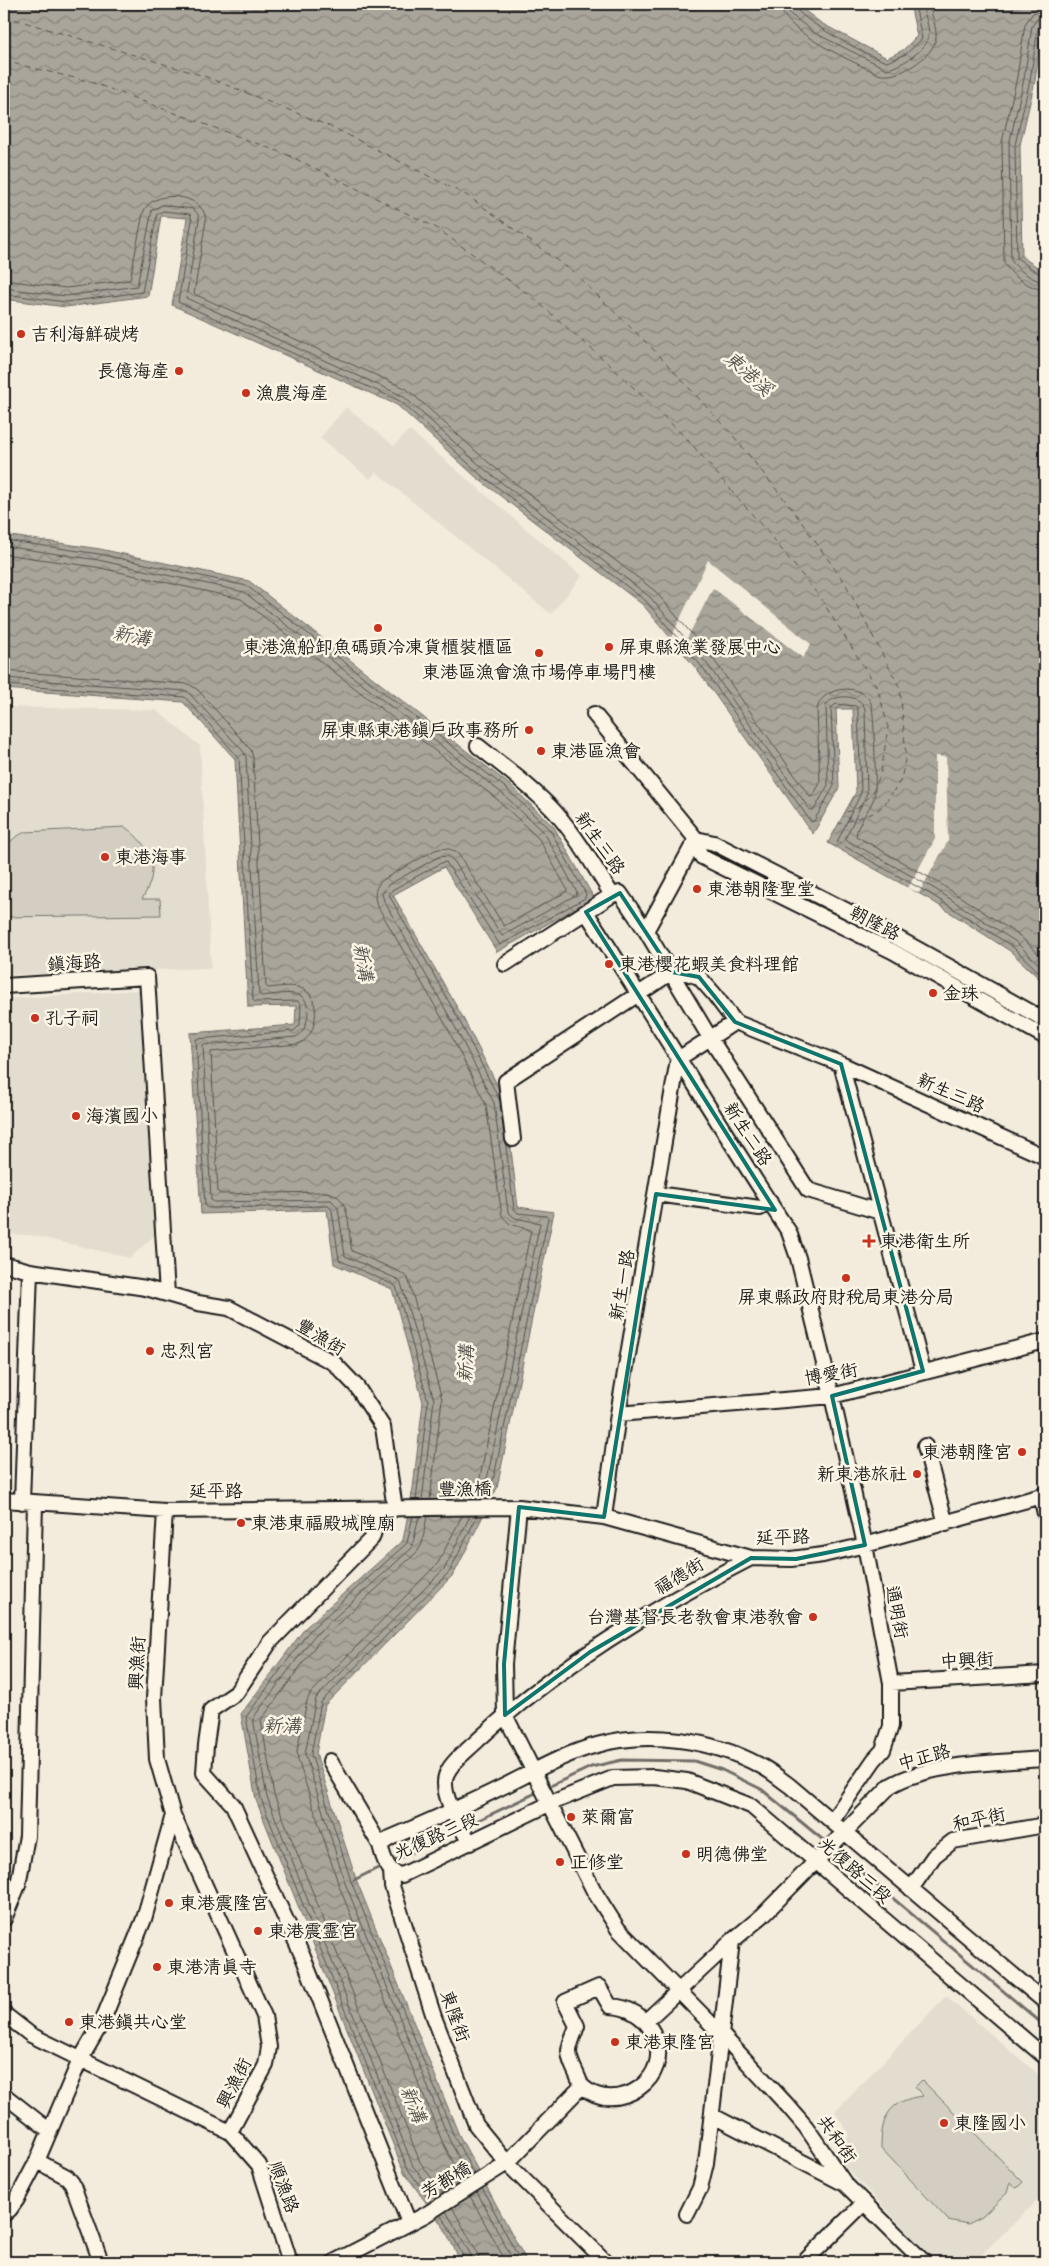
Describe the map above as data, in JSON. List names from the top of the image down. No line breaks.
{"streets":{"street":["新生三路","朝隆路","鎮海路","新生二路","新生一路","豐漁街","博愛街","豐漁橋","延平路","福德街","通明街","中興街","興漁街","中正路","和平街","光復路三段","東隆街","共和街","芳都橋","順漁路"]},"crossings":[["鎮海路","豐漁街"],["新生二路","新生一路"],["新生二路","博愛街"],["新生二路","通明街"],["新生一路","博愛街"],["新生一路","延平路"],["豐漁街","延平路"],["博愛街","通明街"],["豐漁橋","延平路"],["延平路","福德街"],["延平路","通明街"],["延平路","興漁街"],["福德街","光復路三段"],["通明街","中興街"],["通明街","光復路三段"],["興漁街","順漁路"],["中正路","光復路三段"],["和平街","光復路三段"],["光復路三段","東隆街"],["東隆街","芳都橋"]],"water":["東港溪","新溝"],"places":{"other":["吉利海鮮碳烤","長億海產","漁農海產","東港漁船卸魚碼頭冷凍貨櫃裝櫃區","屏東縣漁業發展中心","東港區漁會漁市場停車場門樓","屏東縣東港鎮戶政事務所","東港區漁會","東港海事","東港朝隆聖堂","東港櫻花蝦美食料理館","金珠","孔子祠","海濱國小","屏東縣政府財稅局東港分局","忠烈宮","東港朝隆宮","新東港旅社","東港東福殿城隍廟","台灣基督長老教會東港教會","萊爾富","明德佛堂","正修堂","東港震隆宮","東港震霊宮","東港清真寺","東港鎮共心堂","東港東隆宮","東隆國小"],"health":["東港衛生所"]}}
